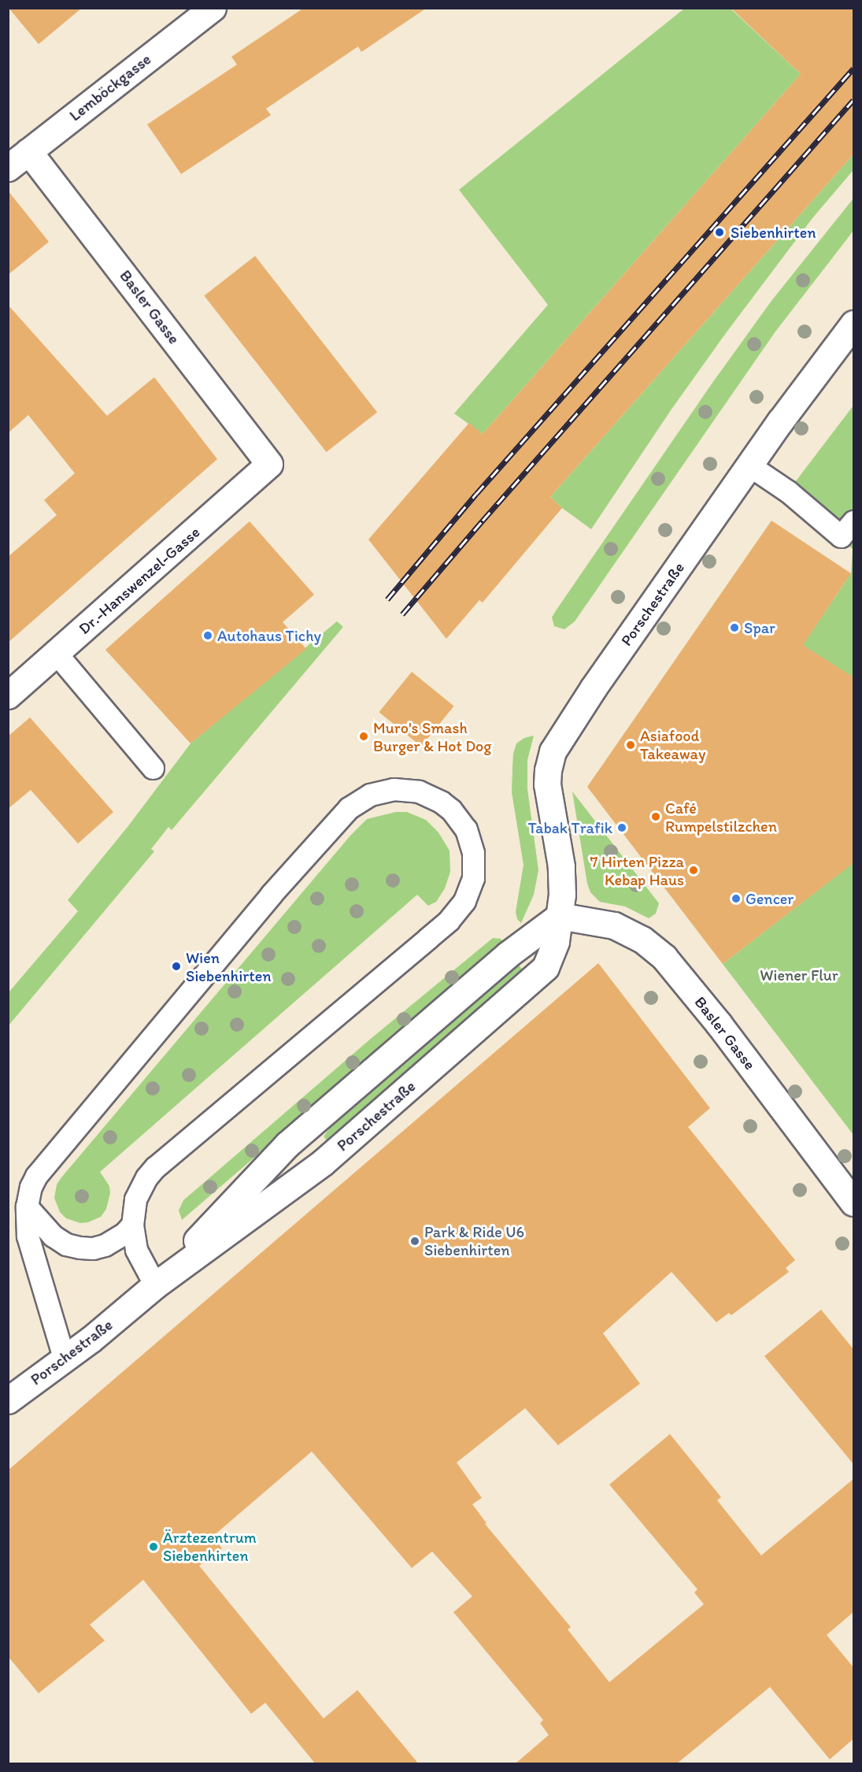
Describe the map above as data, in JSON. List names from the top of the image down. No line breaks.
{"streets":{"street":["Lemböckgasse","Basler Gasse","Dr.-Hanswenzel-Gasse","Porschestraße"]},"crossings":[["Lemböckgasse","Basler Gasse"],["Basler Gasse","Dr.-Hanswenzel-Gasse"],["Basler Gasse","Porschestraße"]],"parks":["Wiener Flur"],"places":["Siebenhirten","Spar","Autohaus Tichy","Muro's Smash Burger & Hot Dog","Asiafood Takeaway","Café Rumpelstilzchen","Tabak Trafik","7 Hirten Pizza Kebap Haus","Gencer","Wien Siebenhirten","Park & Ride U6 Siebenhirten","Ärztezentrum Siebenhirten"]}
